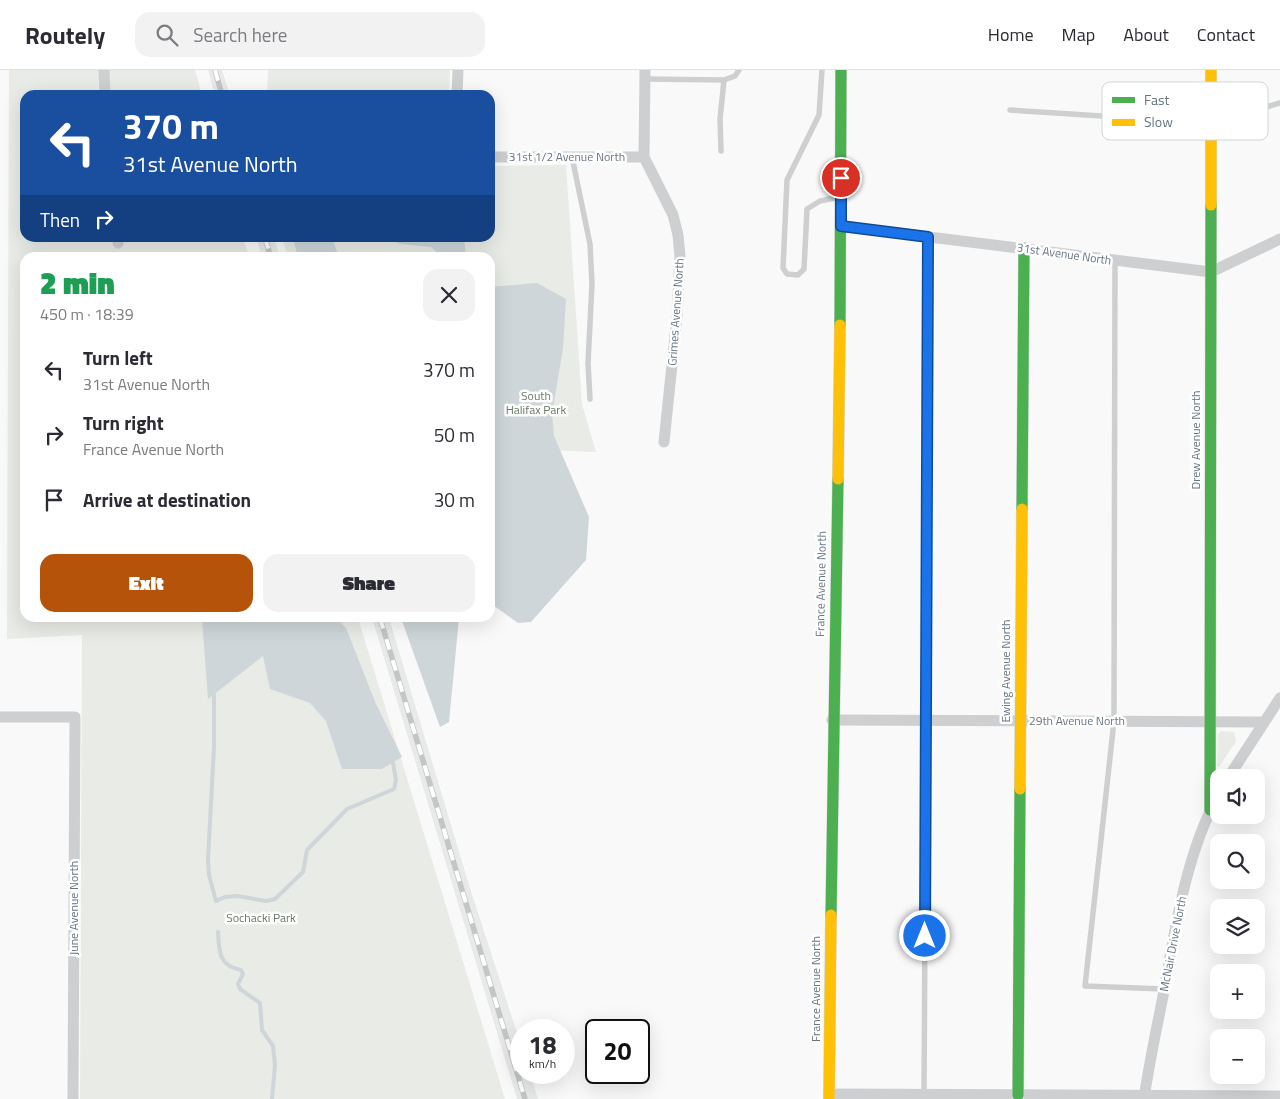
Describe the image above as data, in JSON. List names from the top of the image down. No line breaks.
{"streets":{"street":["31st 1/2 Avenue North","31st Avenue North","Grimes Avenue North","Drew Avenue North","France Avenue North","Ewing Avenue North","29th Avenue North","June Avenue North","McNair Drive North"]},"crossings":[["31st 1/2 Avenue North","Grimes Avenue North"],["31st Avenue North","Drew Avenue North"],["31st Avenue North","France Avenue North"],["31st Avenue North","Ewing Avenue North"],["Drew Avenue North","29th Avenue North"],["Drew Avenue North","McNair Drive North"],["France Avenue North","29th Avenue North"],["Ewing Avenue North","29th Avenue North"]],"parks":["South Halifax Park","Sochacki Park"],"legend":["Fast","Slow"],"page":{"header":"Routely","search":"Search here","nav":["Home","Map","About","Contact"],"turn":["370 m","31st Avenue North"],"then":"Then","heading":["2 min","450 m · 18:39"],"list":[{"name":"Turn left","note":"31st Avenue North","value":"370 m"},{"name":"Turn right","note":"France Avenue North","value":"50 m"},{"name":"Arrive at destination","value":"30 m"}],"buttons":["Exit","Share"],"map_buttons":["+","−"],"speed":"18 km/h","limit":"20"}}
